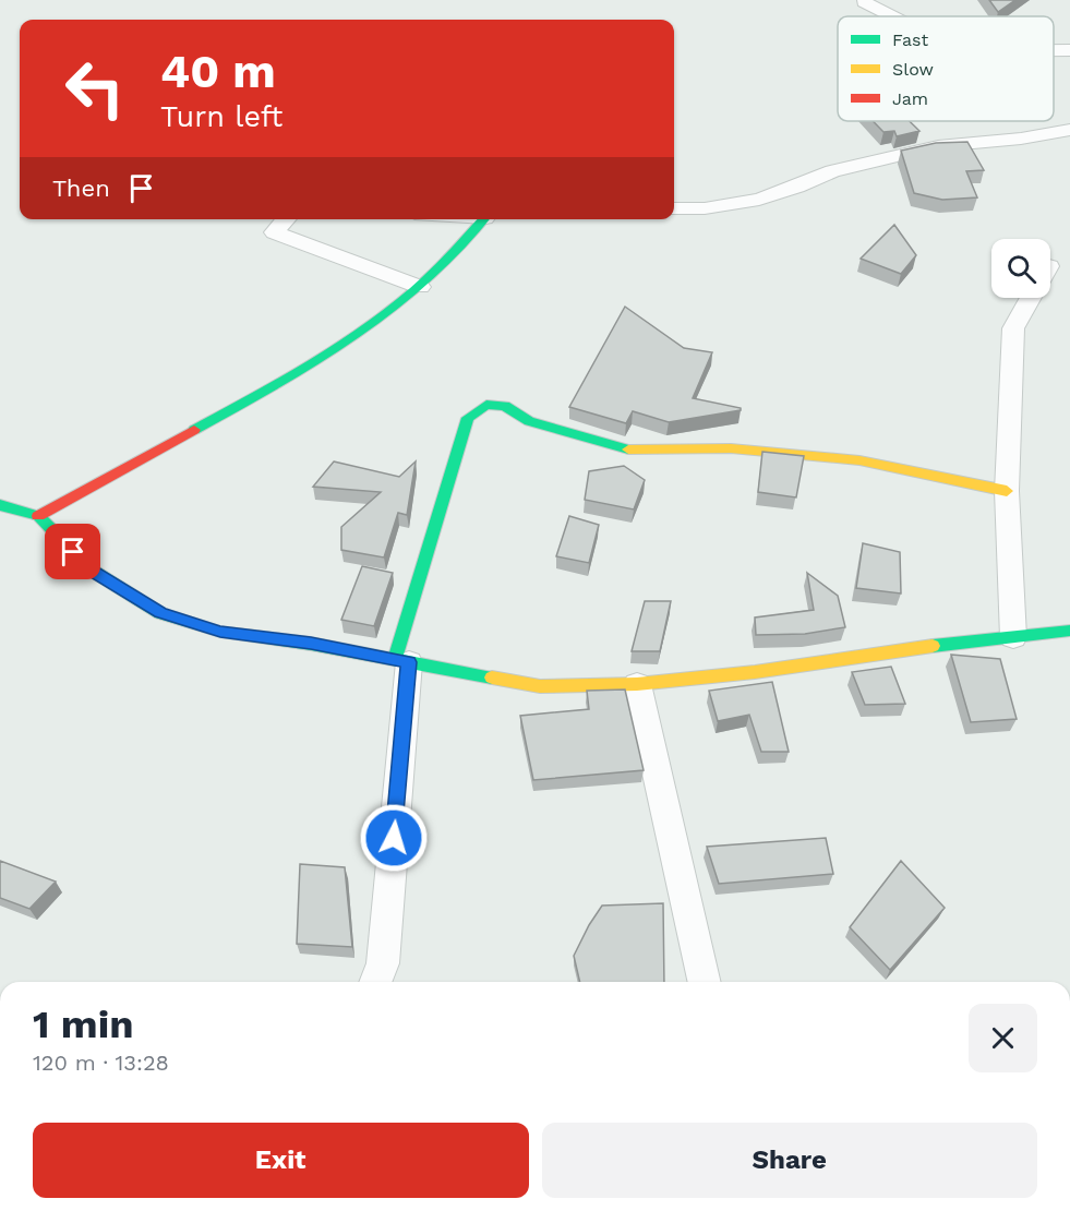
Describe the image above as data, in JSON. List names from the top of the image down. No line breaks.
{"legend":["Fast","Slow","Jam"],"page":{"turn":["40 m","Turn left"],"then":"Then","heading":["1 min","120 m · 13:28"],"buttons":["Exit","Share"]}}
